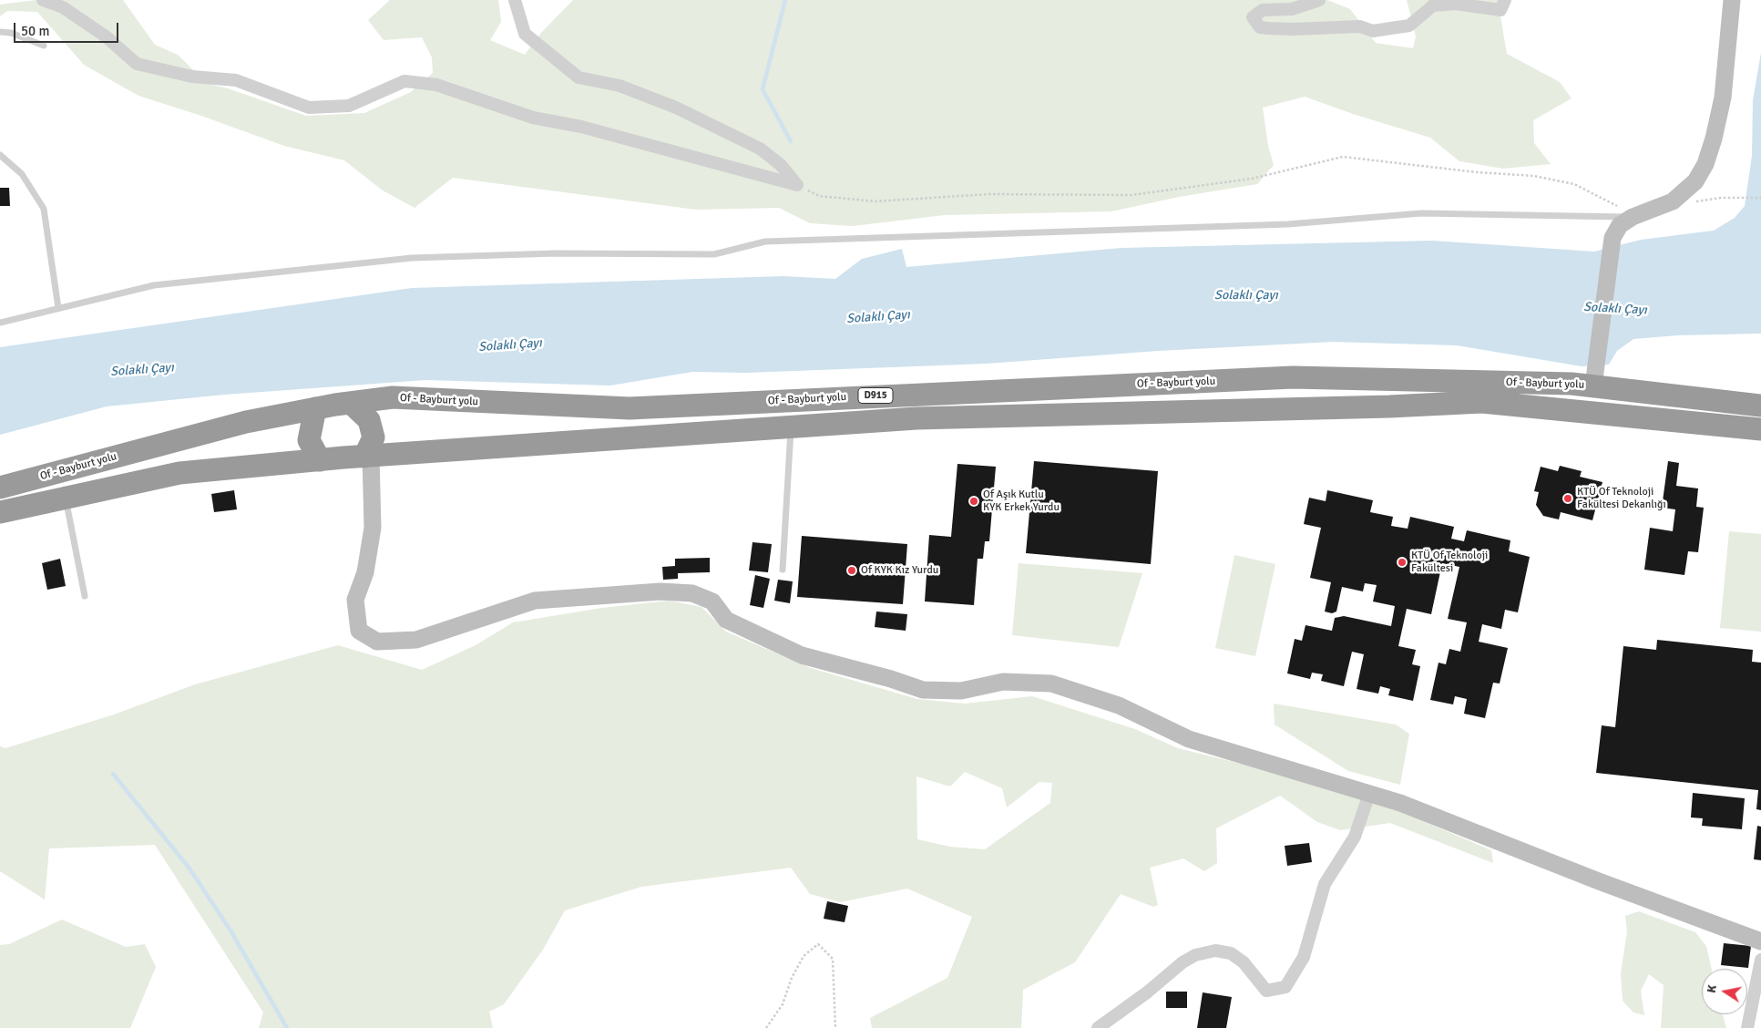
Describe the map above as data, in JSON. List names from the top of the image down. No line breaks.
{"streets":{"highway":["Of - Bayburt yolu","D915"]},"water":["Solaklı Çayı"],"places":["KTÜ Of Teknoloji Fakültesi Dekanlığı","Of Aşık Kutlu KYK Erkek Yurdu","KTÜ Of Teknoloji Fakültesi","Of KYK Kız Yurdu"],"scale_bar":"50 m","north":"left"}
